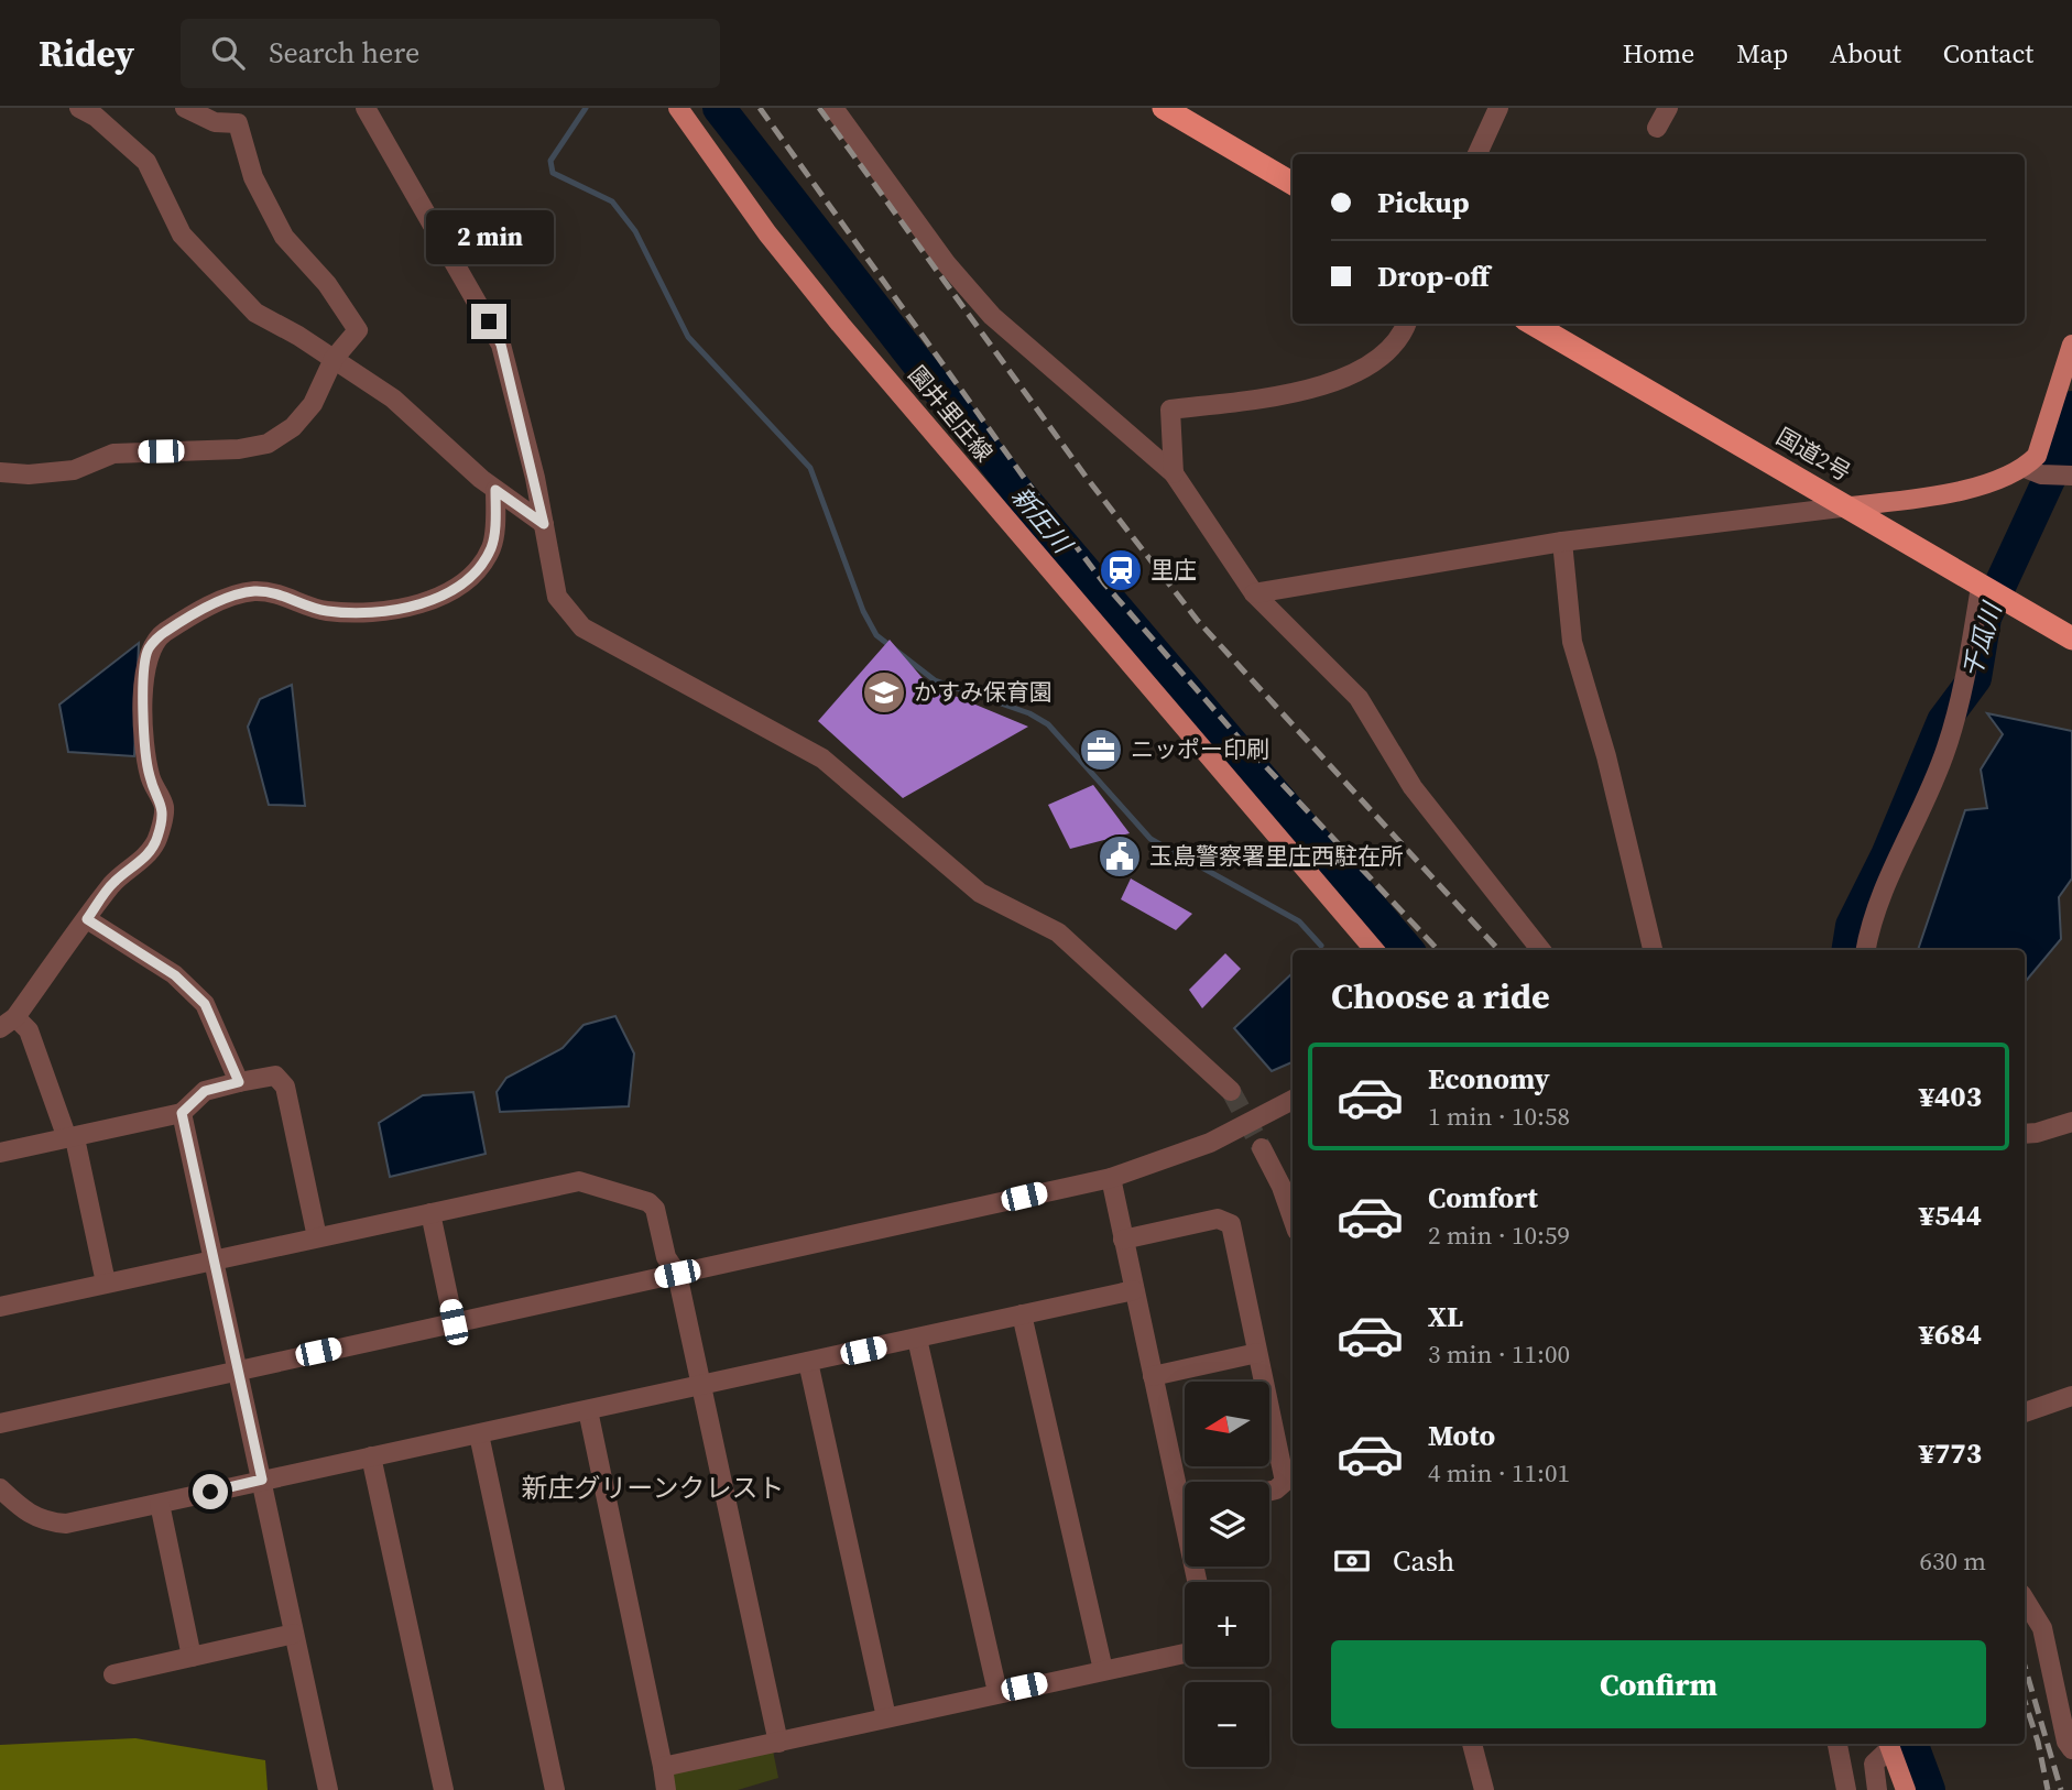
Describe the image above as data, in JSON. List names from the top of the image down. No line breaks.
{"streets":{"highway":["国道2号"],"main road":["園井里庄線"]},"districts":["新庄グリーンクレスト"],"water":["新圧川","千瓜川"],"places":{"station":["里庄"],"school or university":["かすみ保育園"],"office":["ニッポー印刷"],"public building":["玉島警察署里庄西駐在所"]},"north":"left","page":{"header":"Ridey","search":"Search here","nav":["Home","Map","About","Contact"],"banner":["Pickup","Drop-off"],"bubble":"2 min","heading":"Choose a ride","list":[{"name":"Economy","note":"1 min · 10:58","value":"¥403"},{"name":"Comfort","note":"2 min · 10:59","value":"¥544"},{"name":"XL","note":"3 min · 11:00","value":"¥684"},{"name":"Moto","note":"4 min · 11:01","value":"¥773"}],"map_buttons":["+","−"],"pay":["Cash","630 m"],"buttons":"Confirm"}}
